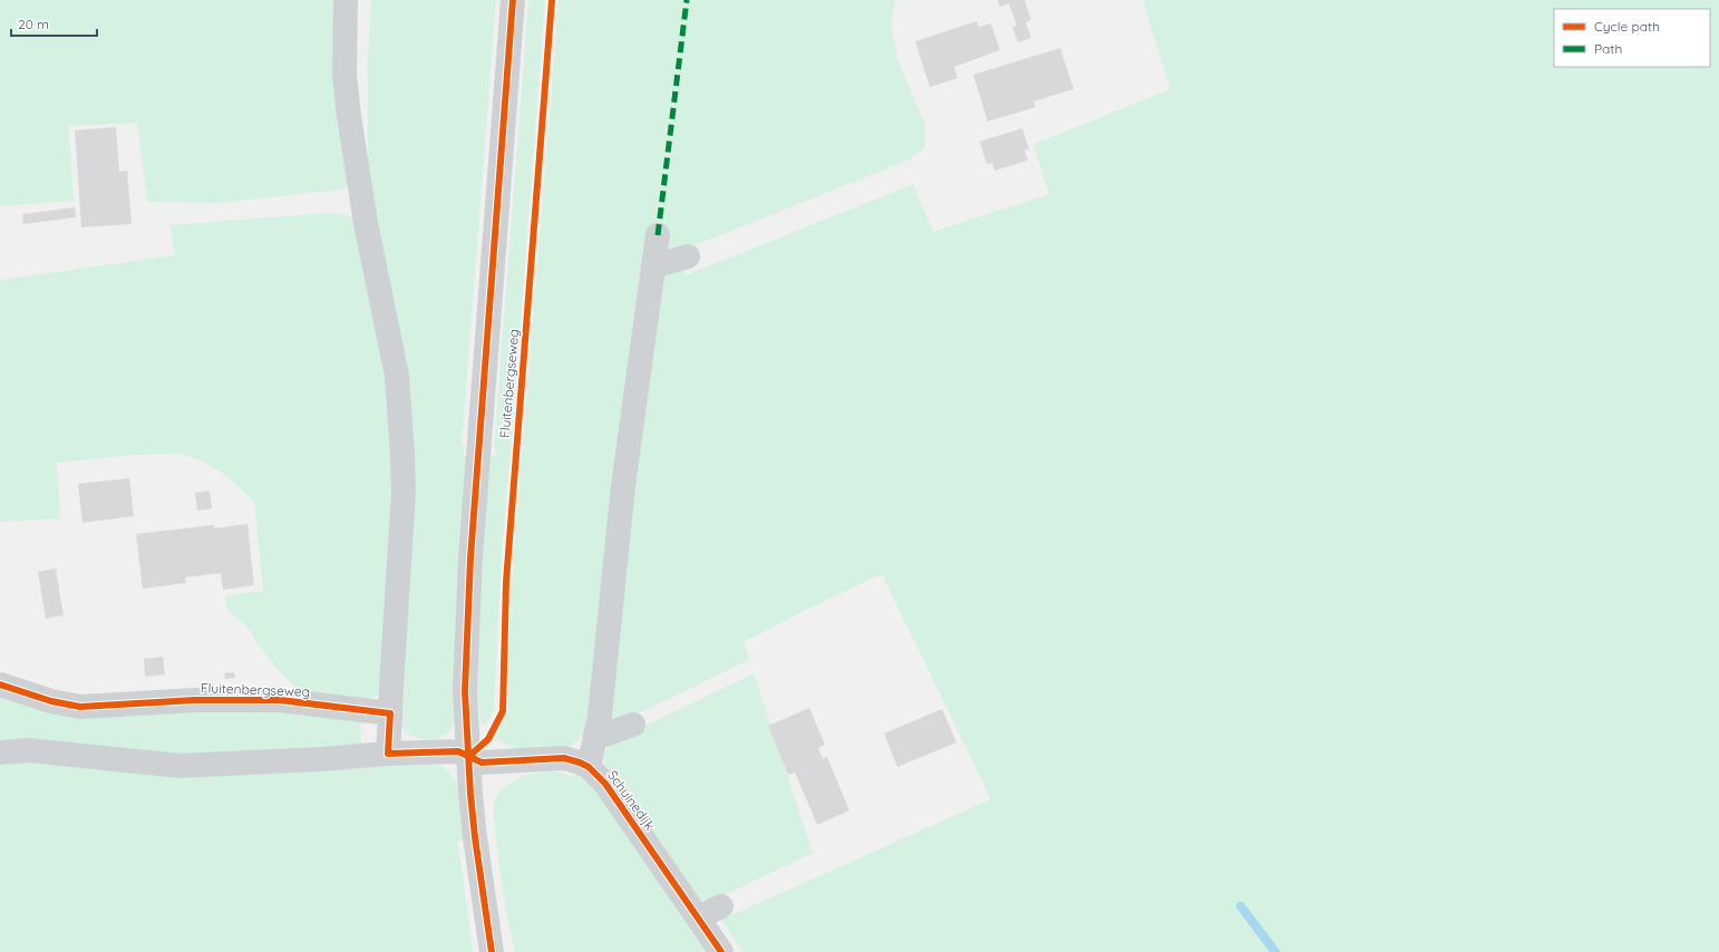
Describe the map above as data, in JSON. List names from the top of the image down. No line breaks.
{"streets":{"street":["Fluitenbergseweg","Schuinedijk"]},"crossings":[["Fluitenbergseweg","Schuinedijk"]],"legend":["Cycle path","Path"],"scale_bar":"20 m"}
